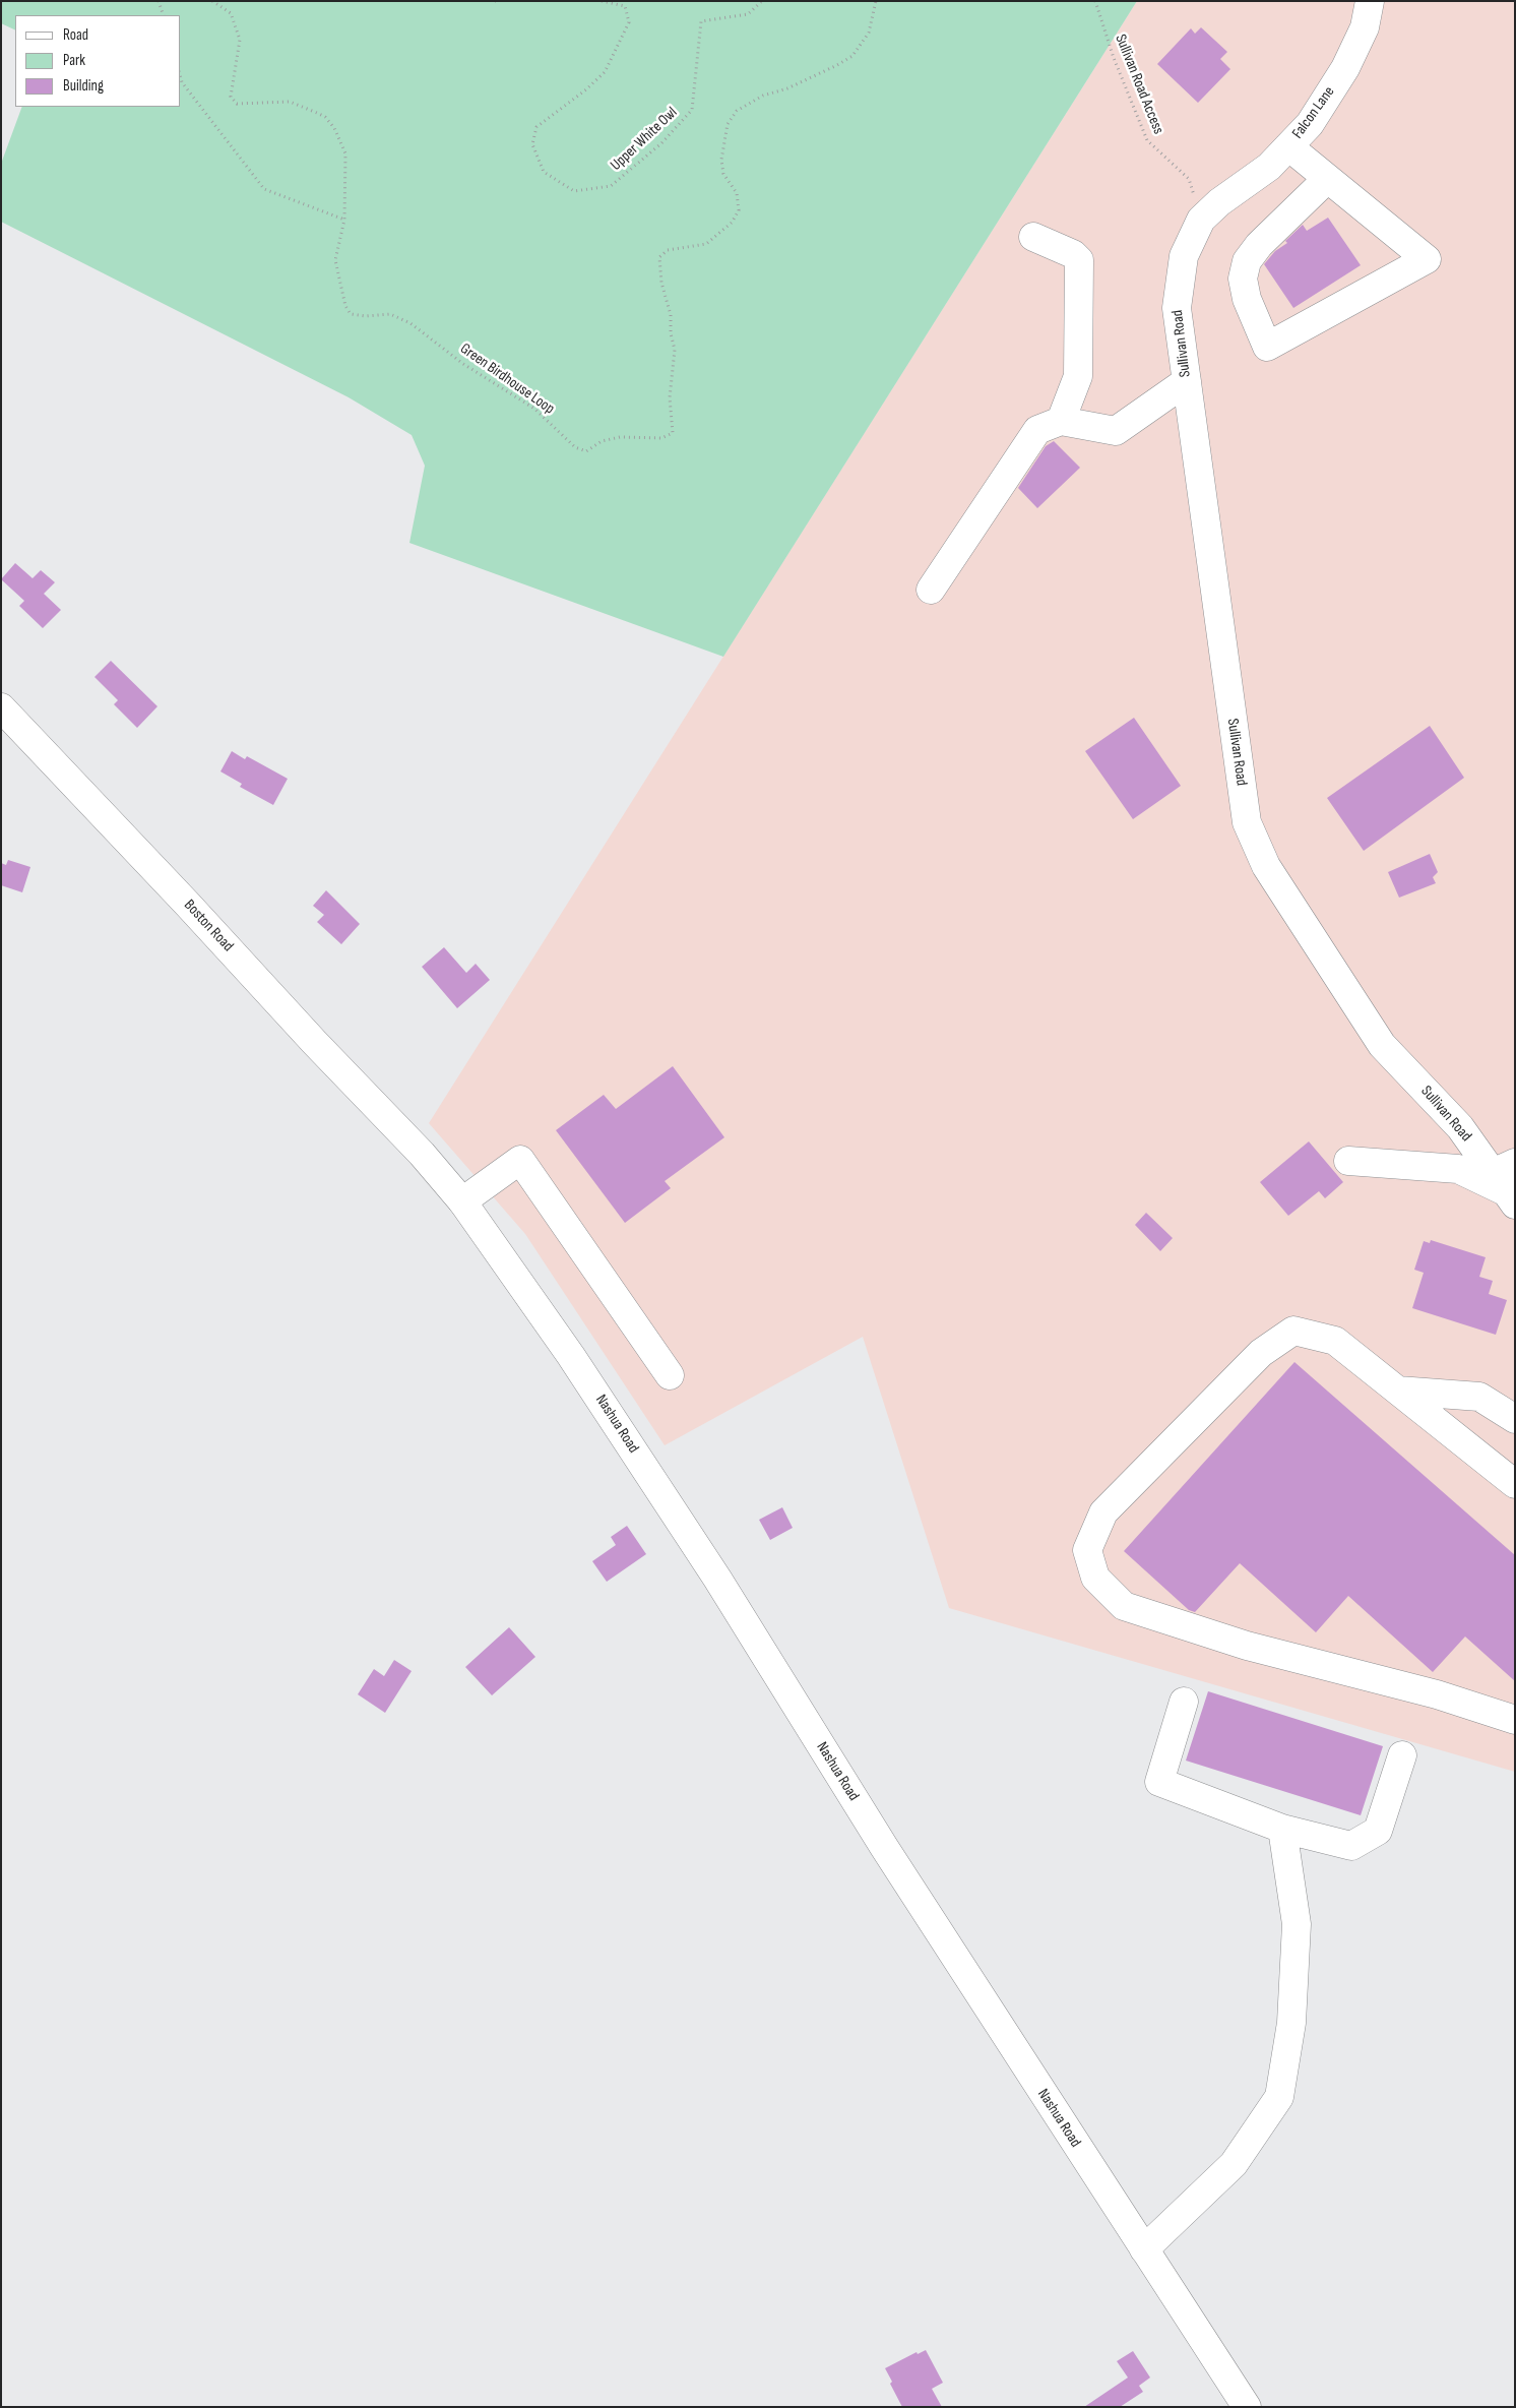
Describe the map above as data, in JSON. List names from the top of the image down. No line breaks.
{"streets":{"main road":["Falcon Lane","Sullivan Road","Boston Road","Nashua Road"],"path":["Sullivan Road Access","Upper White Owl","Green Birdhouse Loop"]},"crossings":[["Sullivan Road Access","Falcon Lane"],["Sullivan Road Access","Sullivan Road"],["Falcon Lane","Sullivan Road"],["Boston Road","Nashua Road"]],"legend":["Road","Park","Building"]}
